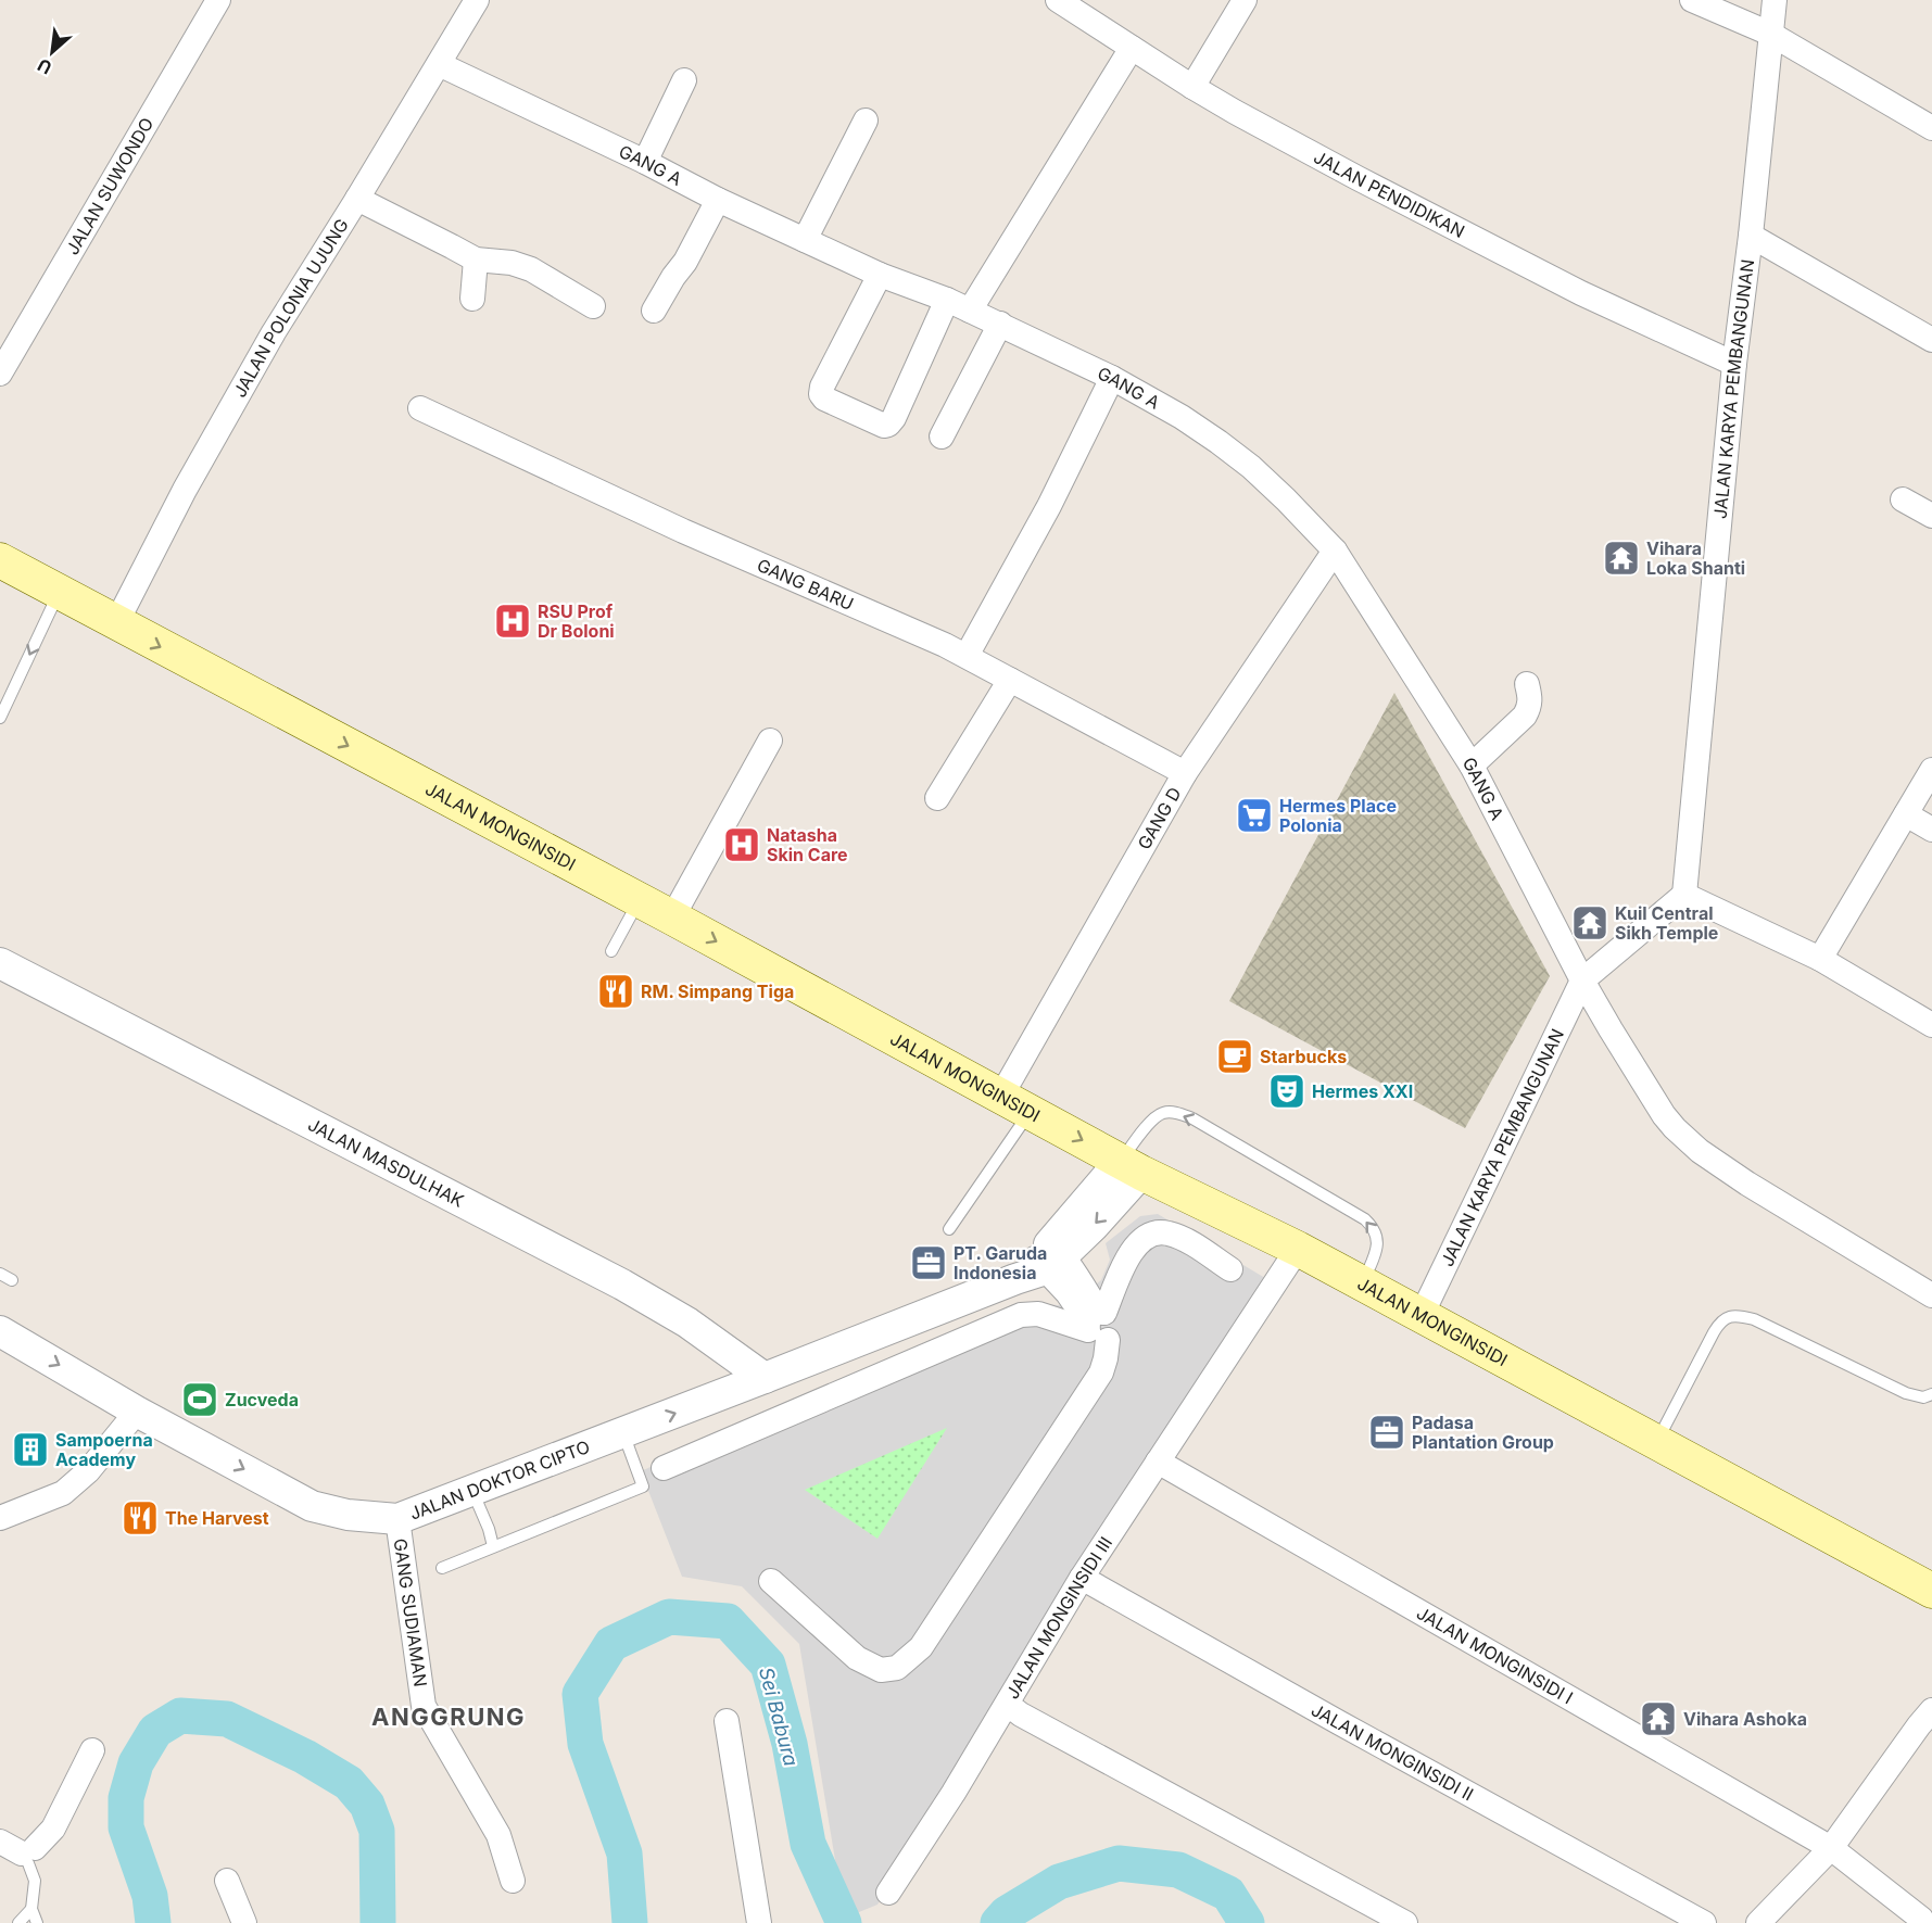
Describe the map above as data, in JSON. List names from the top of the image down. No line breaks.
{"streets":{"main road":["JALAN MONGINSIDI"],"street":["GANG A","JALAN SUWONDO","JALAN PENDIDIKAN","JALAN POLONIA UJUNG","JALAN KARYA PEMBANGUNAN","GANG BARU","GANG D","JALAN MASDULHAK","JALAN DOKTOR CIPTO","GANG SUDIAMAN","JALAN MONGINSIDI III","JALAN MONGINSIDI I","JALAN MONGINSIDI II"]},"crossings":[["GANG A","JALAN POLONIA UJUNG"],["GANG A","JALAN KARYA PEMBANGUNAN"],["GANG A","GANG D"],["JALAN PENDIDIKAN","JALAN KARYA PEMBANGUNAN"],["JALAN POLONIA UJUNG","JALAN MONGINSIDI"],["JALAN KARYA PEMBANGUNAN","JALAN MONGINSIDI"],["GANG BARU","GANG D"],["GANG D","JALAN MONGINSIDI"],["JALAN MONGINSIDI","JALAN DOKTOR CIPTO"],["JALAN MONGINSIDI","JALAN MONGINSIDI III"],["JALAN MASDULHAK","JALAN DOKTOR CIPTO"],["JALAN DOKTOR CIPTO","GANG SUDIAMAN"],["JALAN MONGINSIDI III","JALAN MONGINSIDI I"],["JALAN MONGINSIDI III","JALAN MONGINSIDI II"]],"one_way":["JALAN MONGINSIDI","JALAN DOKTOR CIPTO"],"districts":["ANGGRUNG"],"water":["Sei Babura"],"places":{"temple":["Vihara Loka Shanti","Kuil Central Sikh Temple","Vihara Ashoka"],"hospital":["RSU Prof Dr Boloni","Natasha Skin Care"],"supermarket":["Hermes Place Polonia"],"restaurant":["RM. Simpang Tiga","The Harvest"],"cafe":["Starbucks"],"theatre":["Hermes XXI"],"office":["PT. Garuda Indonesia","Padasa Plantation Group"],"sports":["Zucveda"],"building":["Sampoerna Academy"]},"north":"bottom left"}
